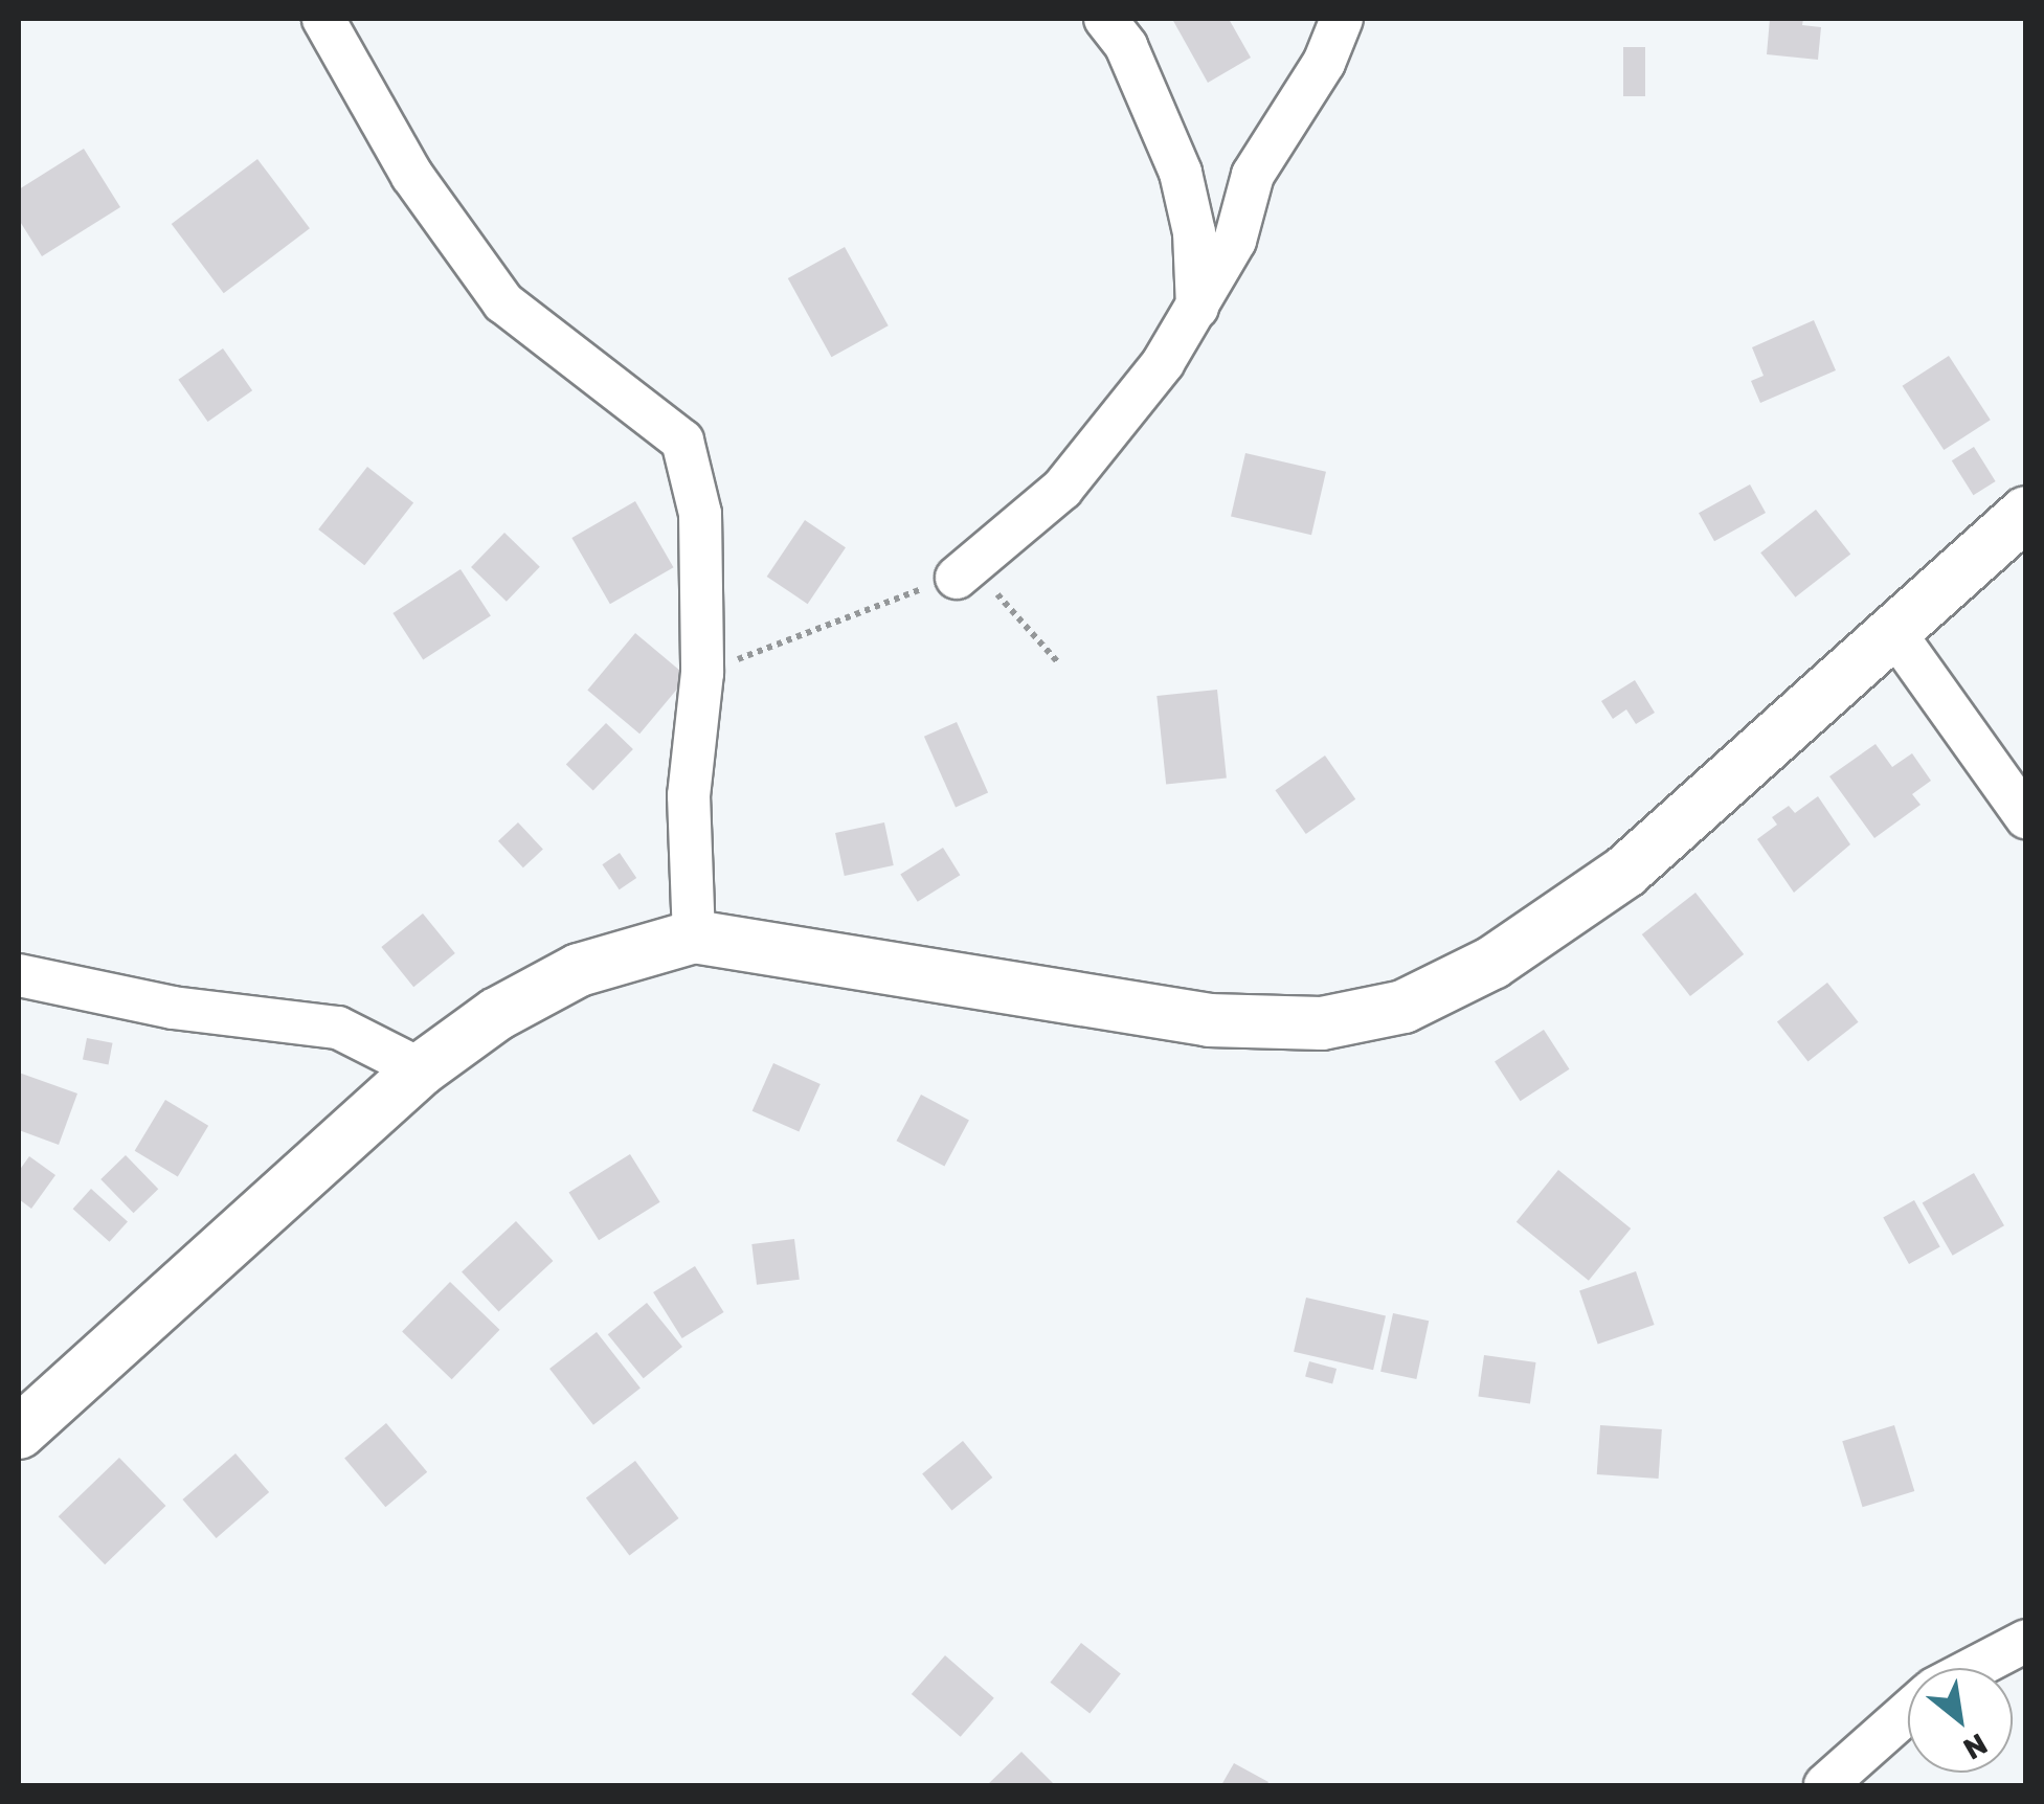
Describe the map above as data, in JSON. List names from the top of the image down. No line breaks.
{"north":"bottom right"}
